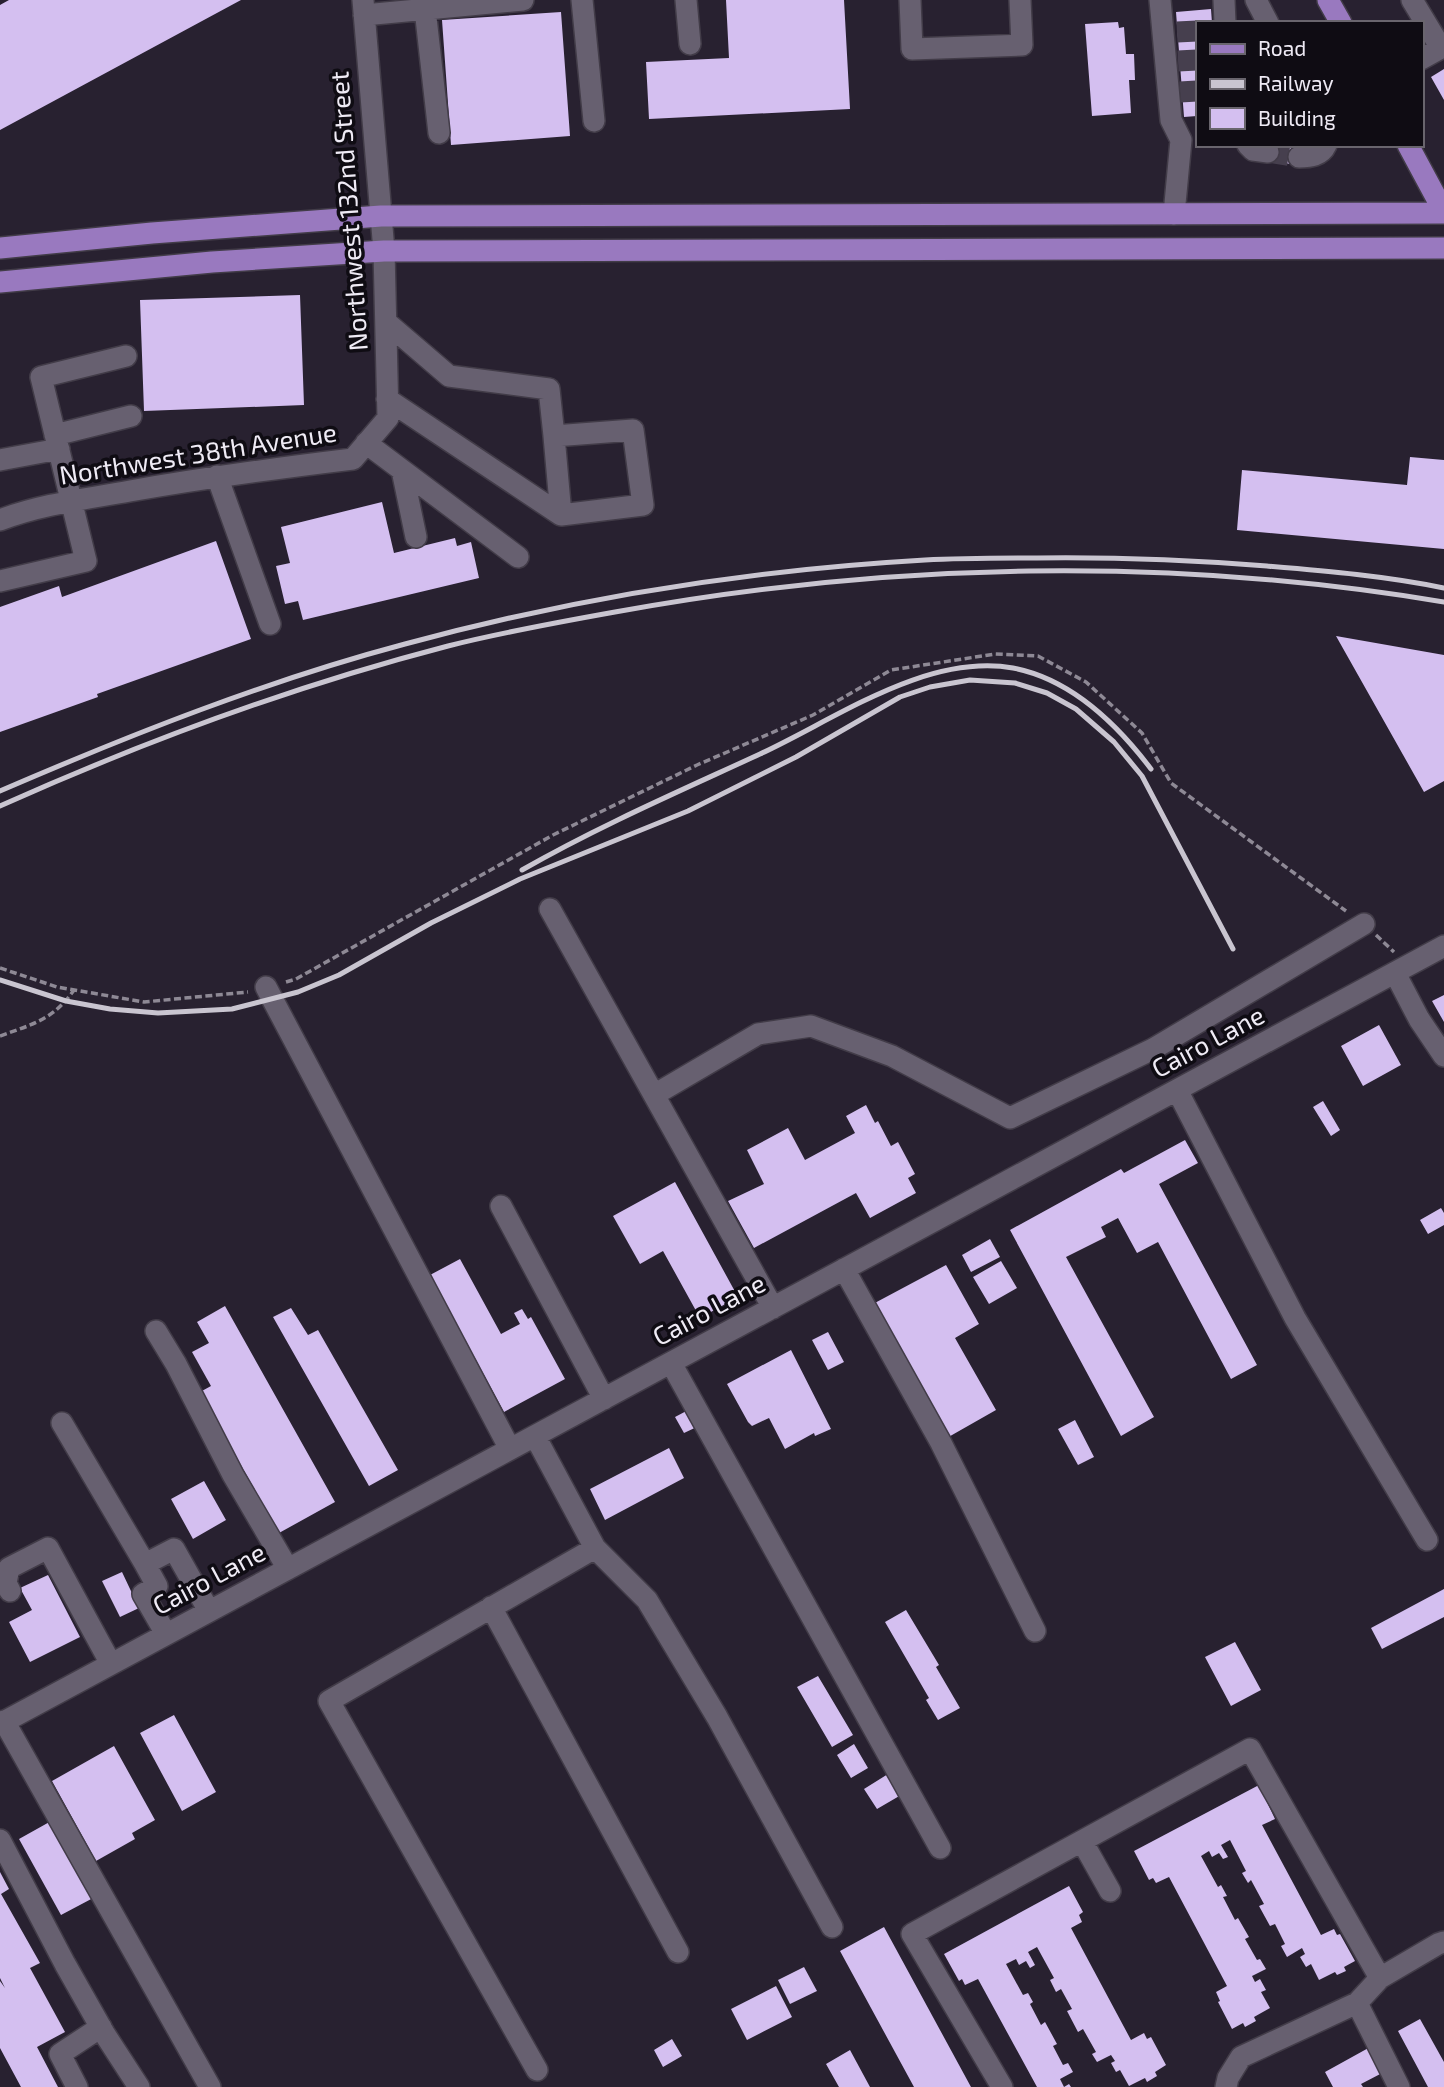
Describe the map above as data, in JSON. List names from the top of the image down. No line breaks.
{"streets":{"street":["Northwest 132nd Street","Northwest 38th Avenue","Cairo Lane"]},"crossings":[["Northwest 132nd Street","Northwest 38th Avenue"]],"legend":["Road","Railway","Building"]}
